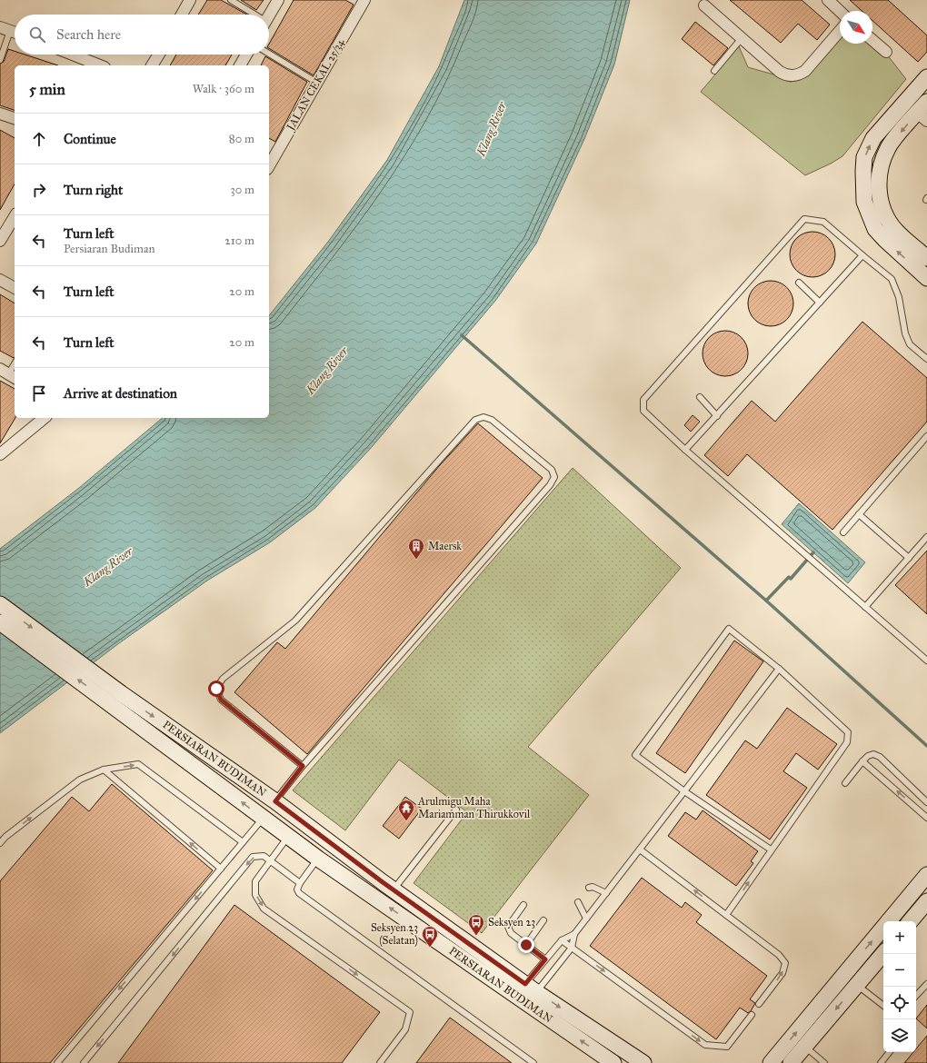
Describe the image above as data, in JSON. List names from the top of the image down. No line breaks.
{"streets":{"main road":["PERSIARAN BUDIMAN"],"street":["JALAN CEKAL 25/34"]},"water":["Klang River"],"places":{"building":["Maersk"],"temple":["Arulmigu Maha Mariamman Thirukkovil"],"bus stop":["Seksyen 23","Seksyen 23 (Selatan)"]},"north":"bottom right","page":{"search":"Search here","heading":["5 min","Walk · 360 m"],"list":[["Continue","80 m"],["Turn right","30 m"],["Turn left","Persiaran Budiman","210 m"],["Turn left","20 m"],["Turn left","20 m"],"Arrive at destination"],"map_buttons":["+","−"]}}
